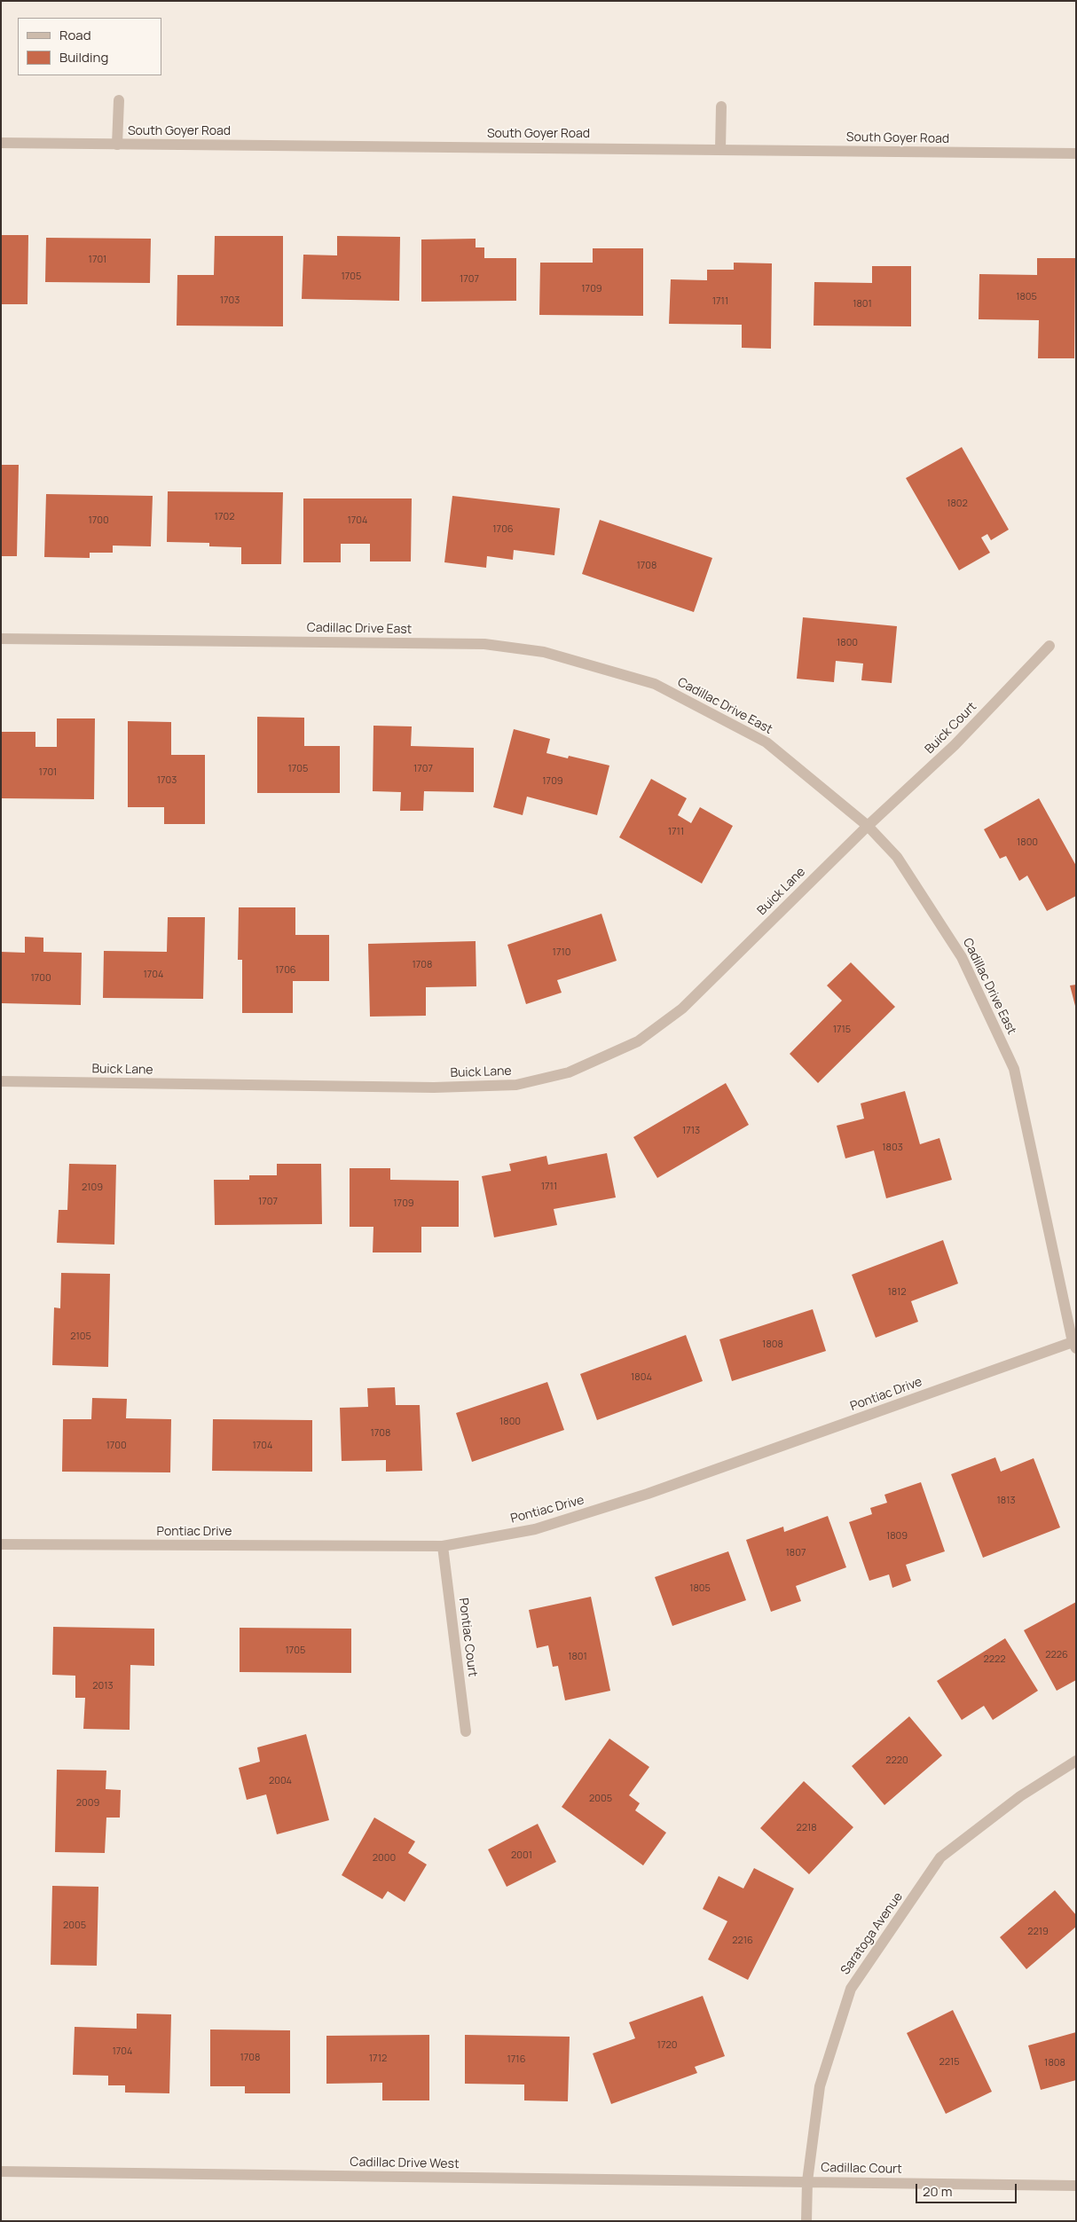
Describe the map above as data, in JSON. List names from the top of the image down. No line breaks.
{"streets":{"street":["South Goyer Road","Cadillac Drive East","Buick Court","Buick Lane","Pontiac Drive","Pontiac Court","Saratoga Avenue","Cadillac Drive West","Cadillac Court"]},"crossings":[["Cadillac Drive East","Buick Court"],["Cadillac Drive East","Buick Lane"],["Cadillac Drive East","Pontiac Drive"],["Buick Court","Buick Lane"],["Pontiac Drive","Pontiac Court"],["Saratoga Avenue","Cadillac Drive West"],["Saratoga Avenue","Cadillac Court"],["Cadillac Drive West","Cadillac Court"]],"house_numbers":["1701","1705","1707","1709","1805","1703","1711","1801","1802","1702","1700","1704","1706","1708","1800","1705","1707","1701","1703","1709","1711","1800","1710","1708","1706","1704","1700","1715","1713","1803","1711","2109","1707","1709","1812","2105","1808","1804","1800","1708","1700","1704","1813","1809","1807","1805","1705","2226","1801","2222","2013","2220","2004","2005","2009","2218","2001","2000","2005","2219","2216","1720","1704","1708","1712","1716","2215","1808"],"legend":["Road","Building"],"scale_bar":"20 m"}
